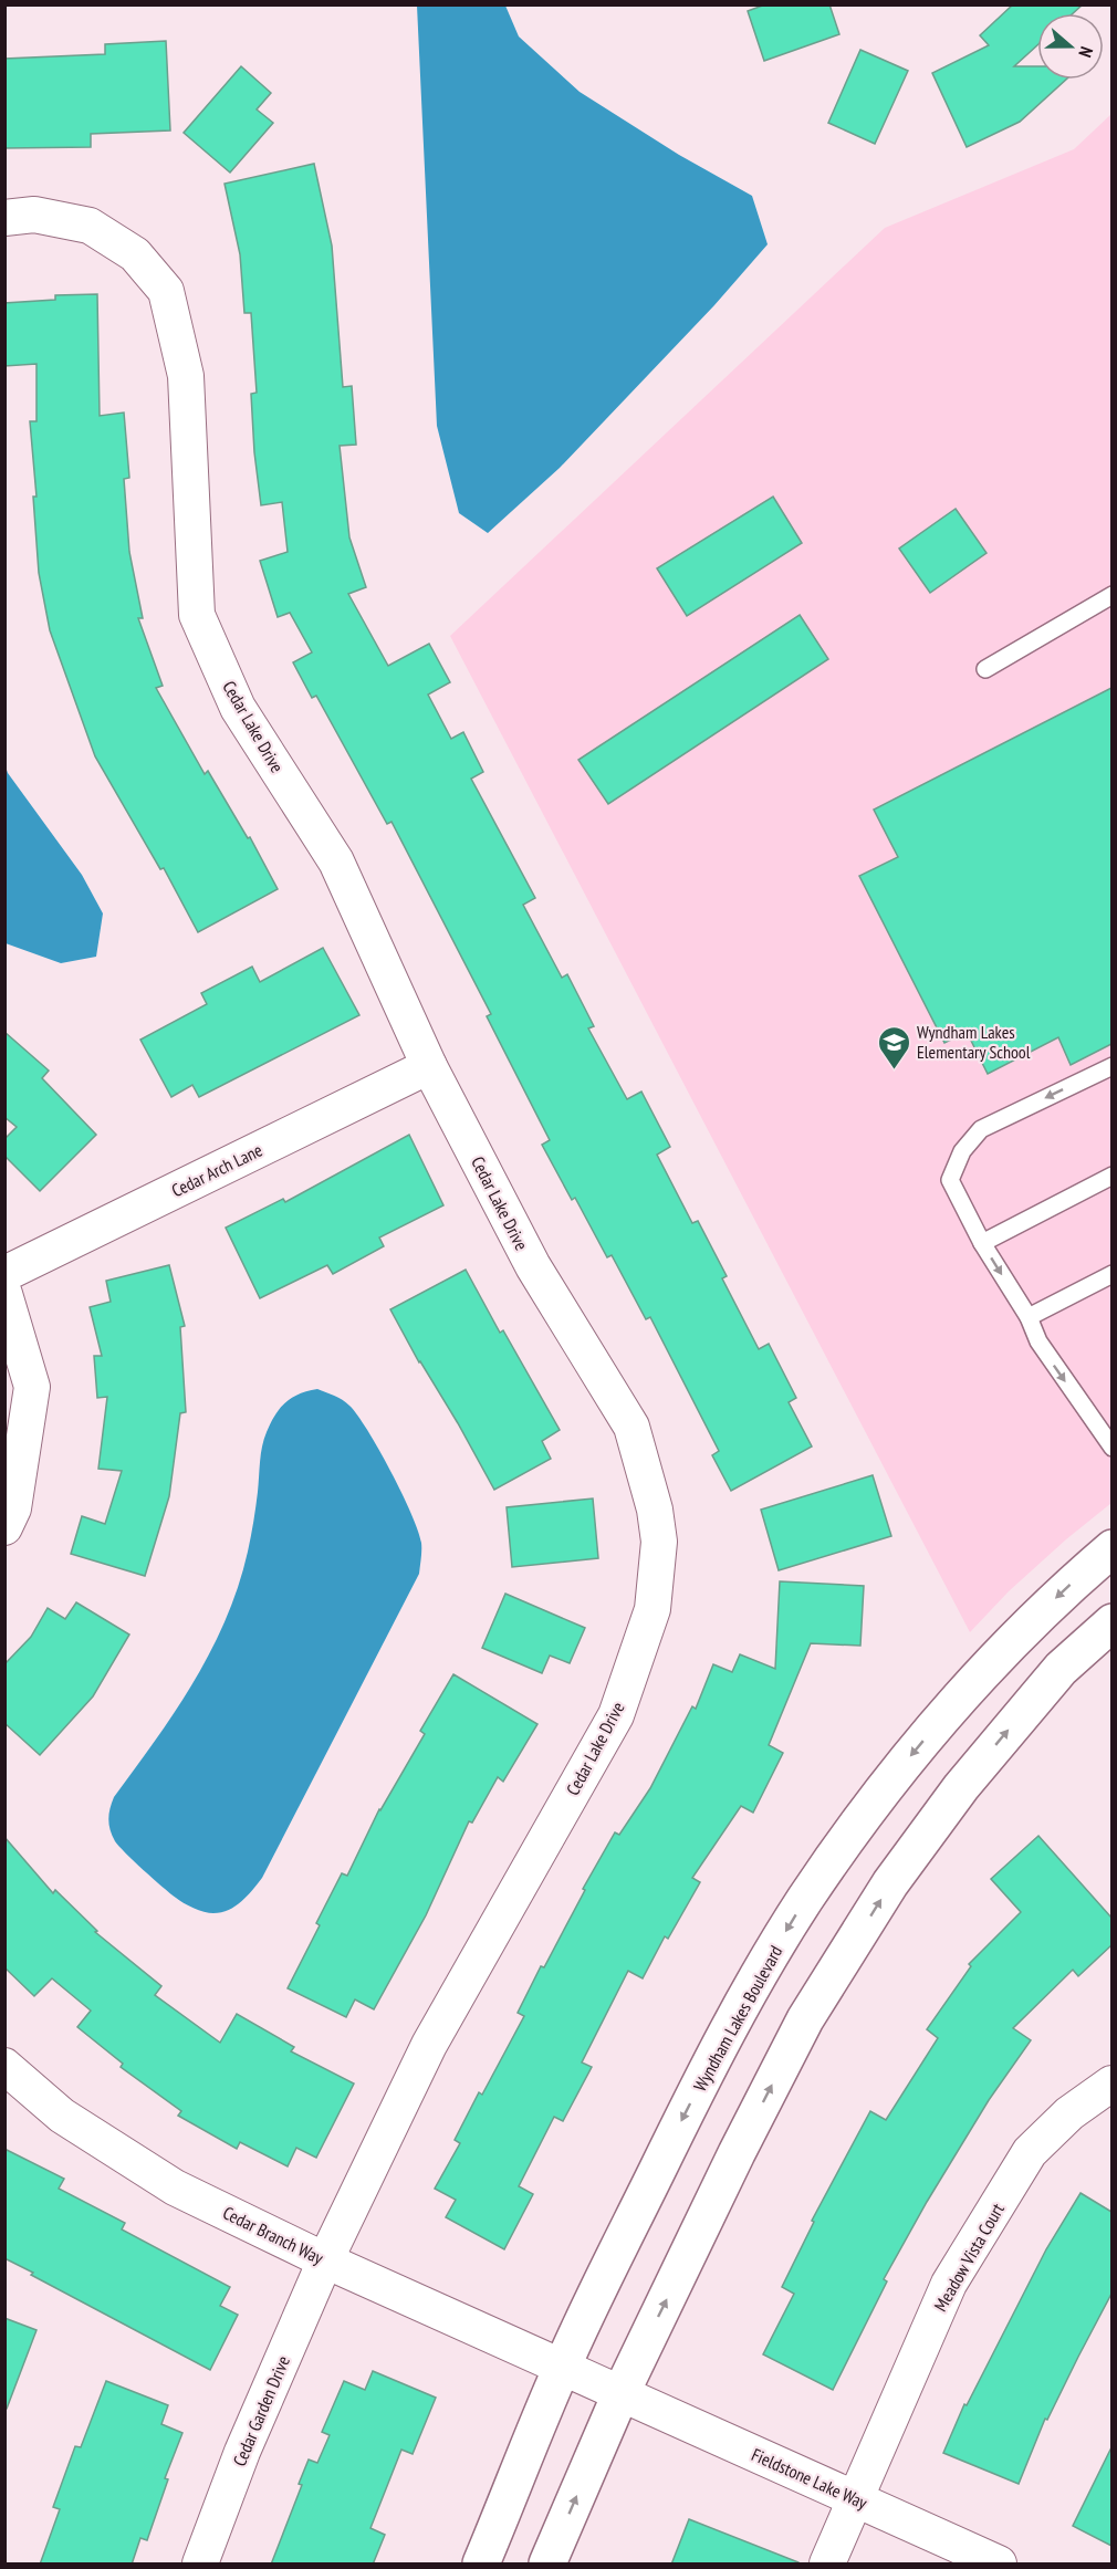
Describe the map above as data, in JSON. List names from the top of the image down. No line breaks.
{"streets":{"street":["Cedar Lake Drive","Cedar Arch Lane","Wyndham Lakes Boulevard","Cedar Branch Way","Meadow Vista Court","Cedar Garden Drive","Fieldstone Lake Way"]},"crossings":[["Cedar Lake Drive","Cedar Arch Lane"],["Cedar Lake Drive","Cedar Branch Way"],["Cedar Lake Drive","Cedar Garden Drive"],["Wyndham Lakes Boulevard","Cedar Branch Way"],["Cedar Branch Way","Cedar Garden Drive"],["Cedar Branch Way","Fieldstone Lake Way"],["Meadow Vista Court","Fieldstone Lake Way"]],"places":{"school or university":["Wyndham Lakes Elementary School"]},"north":"right"}
